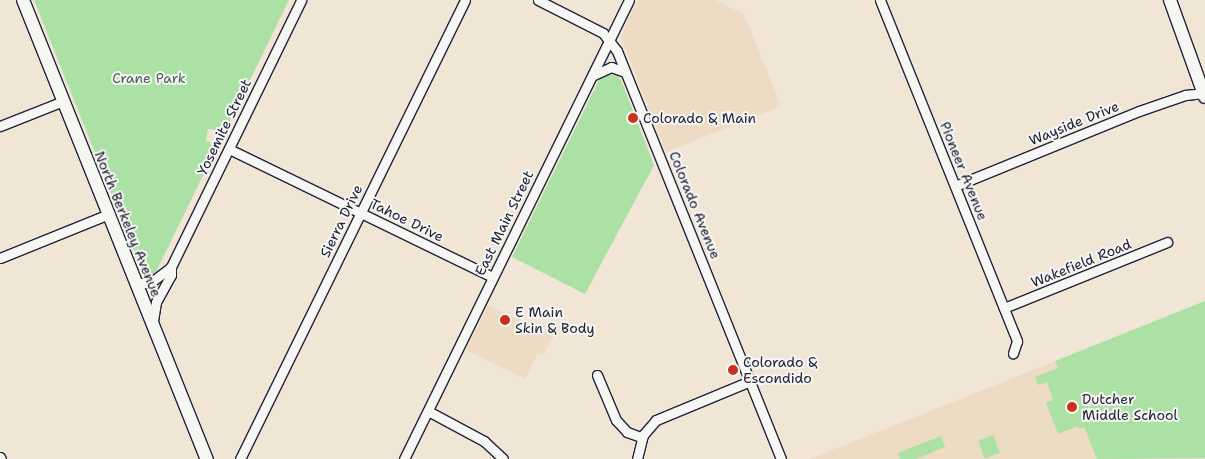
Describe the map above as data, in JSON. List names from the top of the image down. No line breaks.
{"streets":{"street":["Wayside Drive","Yosemite Street","Pioneer Avenue","Colorado Avenue","Tahoe Drive","Sierra Drive","East Main Street","North Berkeley Avenue","Wakefield Road"]},"crossings":[["Wayside Drive","Pioneer Avenue"],["Yosemite Street","Tahoe Drive"],["Yosemite Street","North Berkeley Avenue"],["Pioneer Avenue","Wakefield Road"],["Colorado Avenue","East Main Street"],["Tahoe Drive","Sierra Drive"],["Tahoe Drive","East Main Street"]],"parks":["Crane Park"],"places":["Colorado & Main","E Main Skin & Body","Colorado & Escondido","Dutcher Middle School"]}
